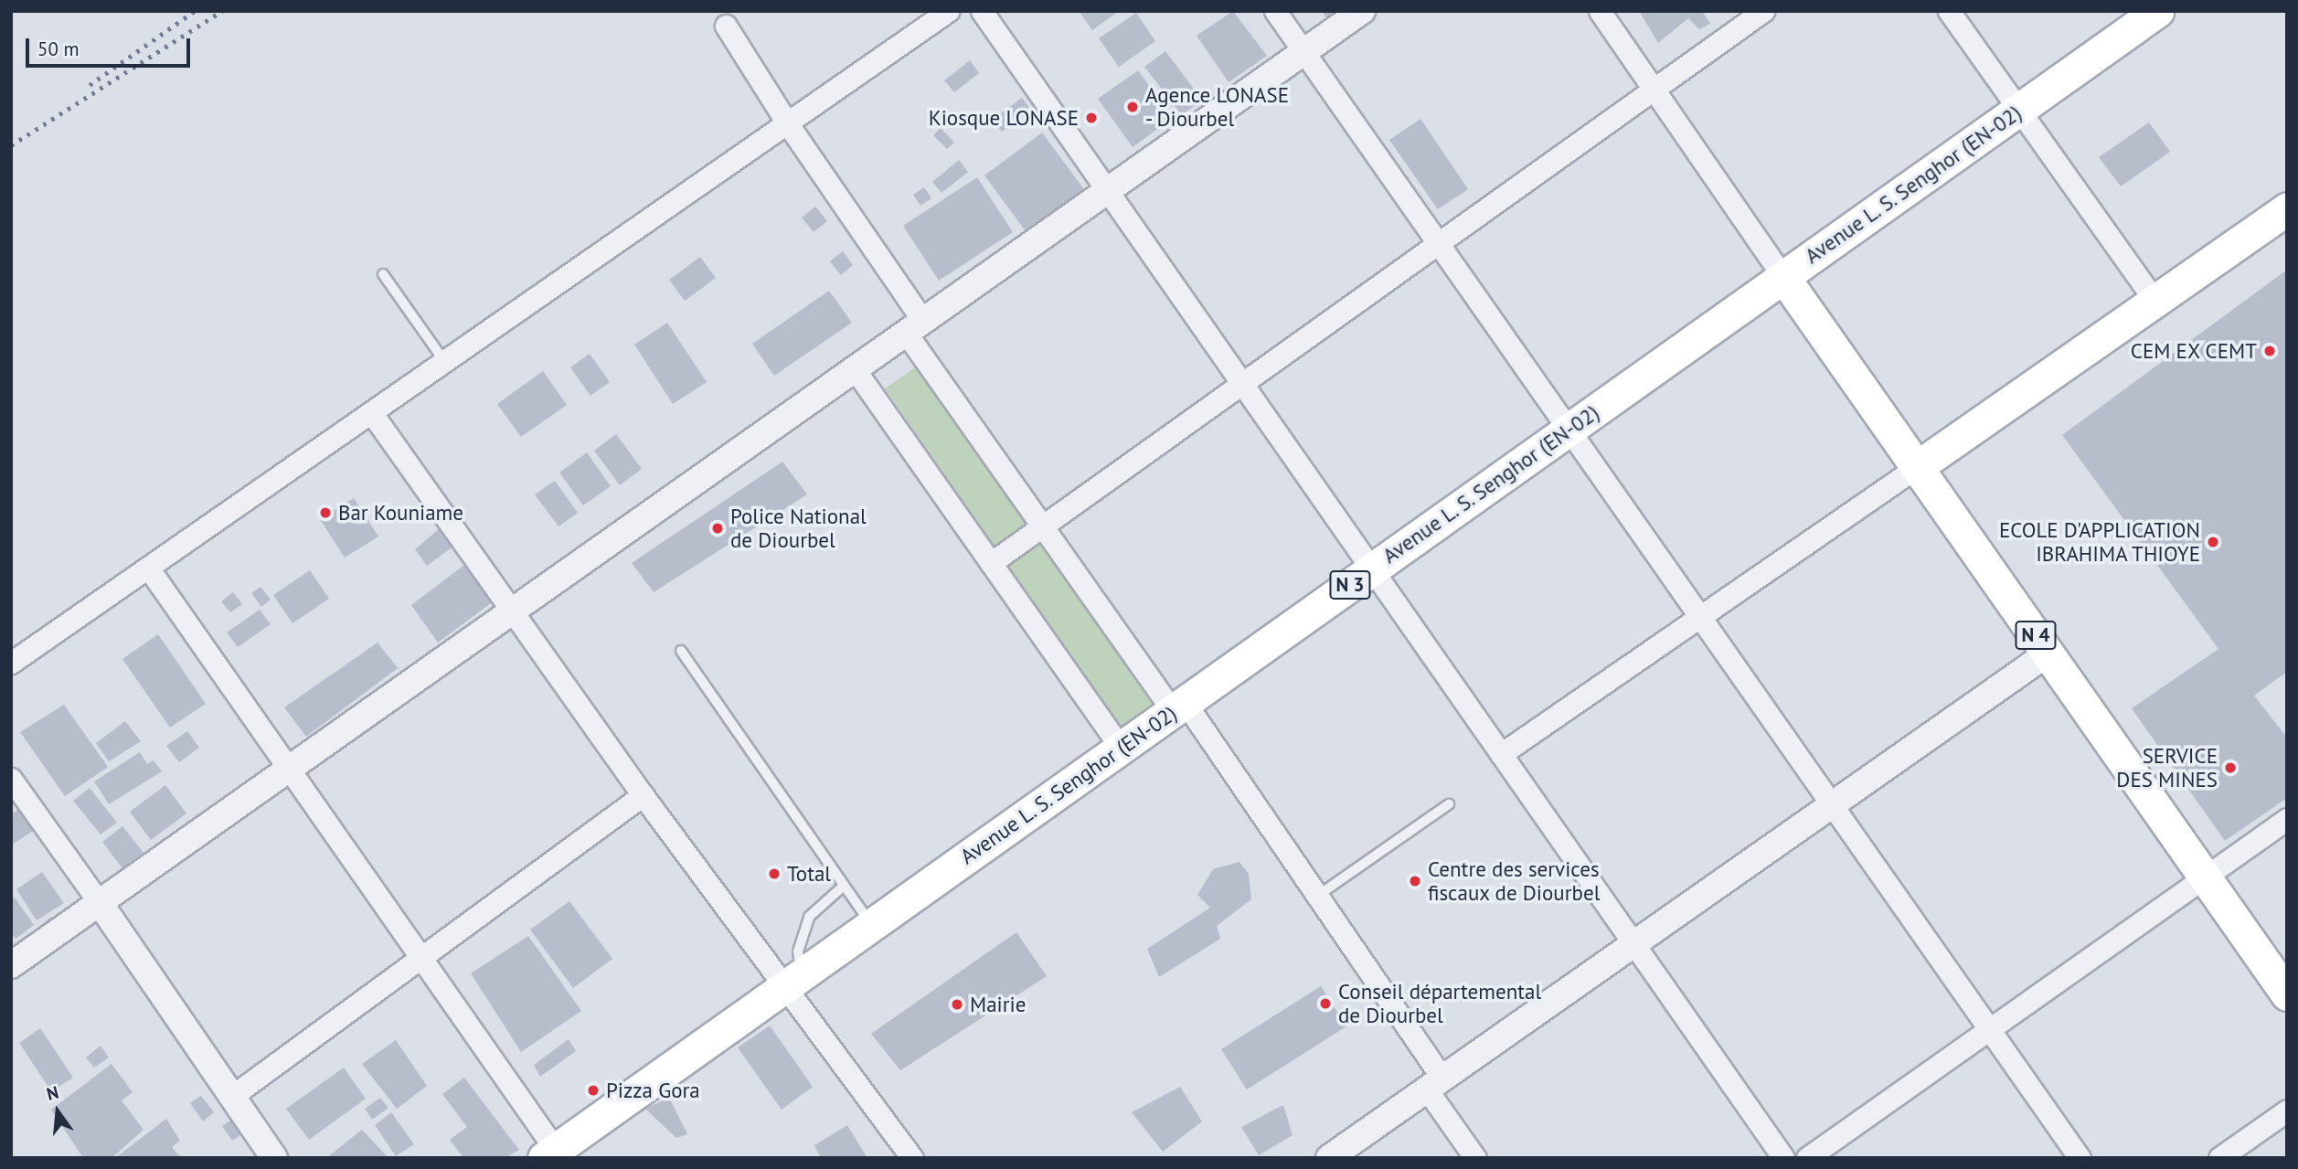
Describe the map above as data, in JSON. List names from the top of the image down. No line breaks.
{"streets":{"main road":["Avenue L. S. Senghor (EN-02)","N 3","N 4"]},"crossings":[["Avenue L. S. Senghor (EN-02)","N 4"]],"places":["Agence LONASE - Diourbel","Kiosque LONASE","CEM EX CEMT","Bar Kouniame","Police National de Diourbel","ECOLE D'APPLICATION IBRAHIMA THIOYE","SERVICE DES MINES","Total","Centre des services fiscaux de Diourbel","Conseil départemental de Diourbel","Mairie","Pizza Gora"],"scale_bar":"50 m","north":"top"}
